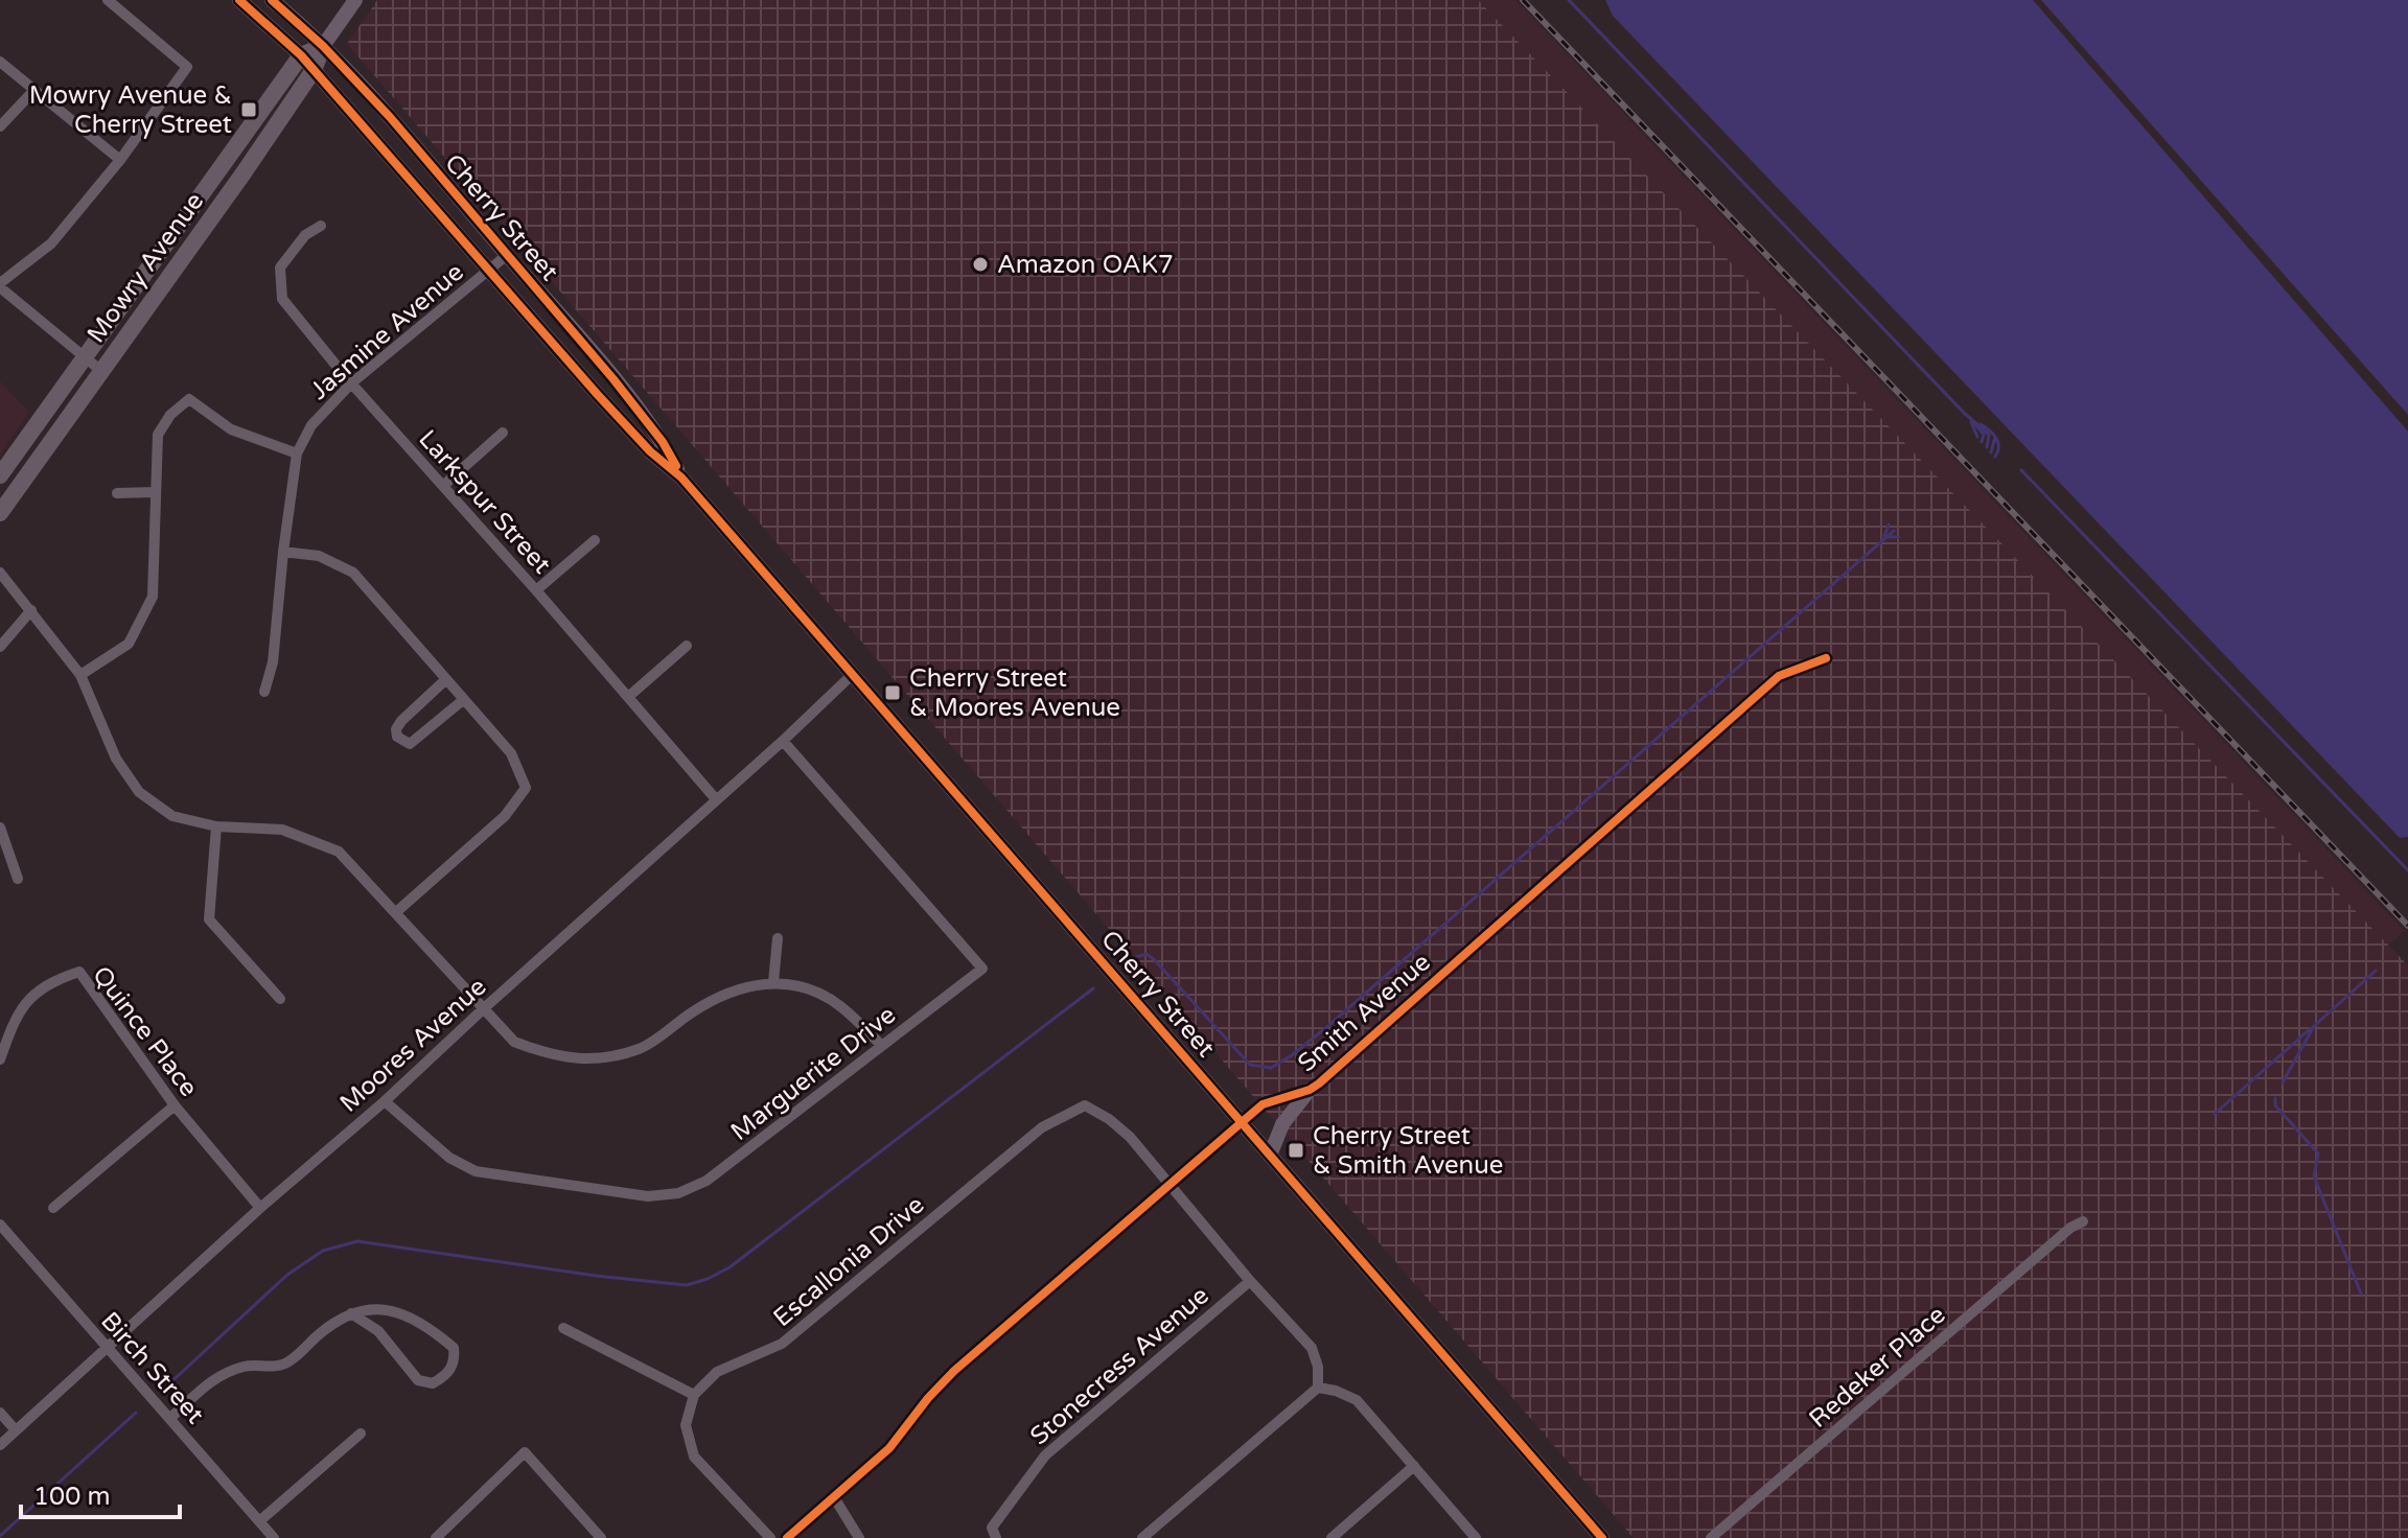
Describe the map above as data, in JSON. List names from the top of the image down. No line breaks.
{"streets":{"main road":["Mowry Avenue"],"street":["Cherry Street","Jasmine Avenue","Larkspur Street","Smith Avenue","Quince Place","Moores Avenue","Marguerite Drive","Escallonia Drive","Stonecress Avenue","Redeker Place","Birch Street"]},"crossings":[["Cherry Street","Mowry Avenue"],["Cherry Street","Jasmine Avenue"],["Cherry Street","Smith Avenue"],["Cherry Street","Moores Avenue"],["Jasmine Avenue","Larkspur Street"],["Larkspur Street","Moores Avenue"],["Smith Avenue","Escallonia Drive"],["Quince Place","Moores Avenue"],["Moores Avenue","Marguerite Drive"],["Moores Avenue","Birch Street"]],"places":{"transit":["Mowry Avenue & Cherry Street","Cherry Street & Moores Avenue","Cherry Street & Smith Avenue"],"other":["Amazon OAK7"]},"scale_bar":"100 m"}
